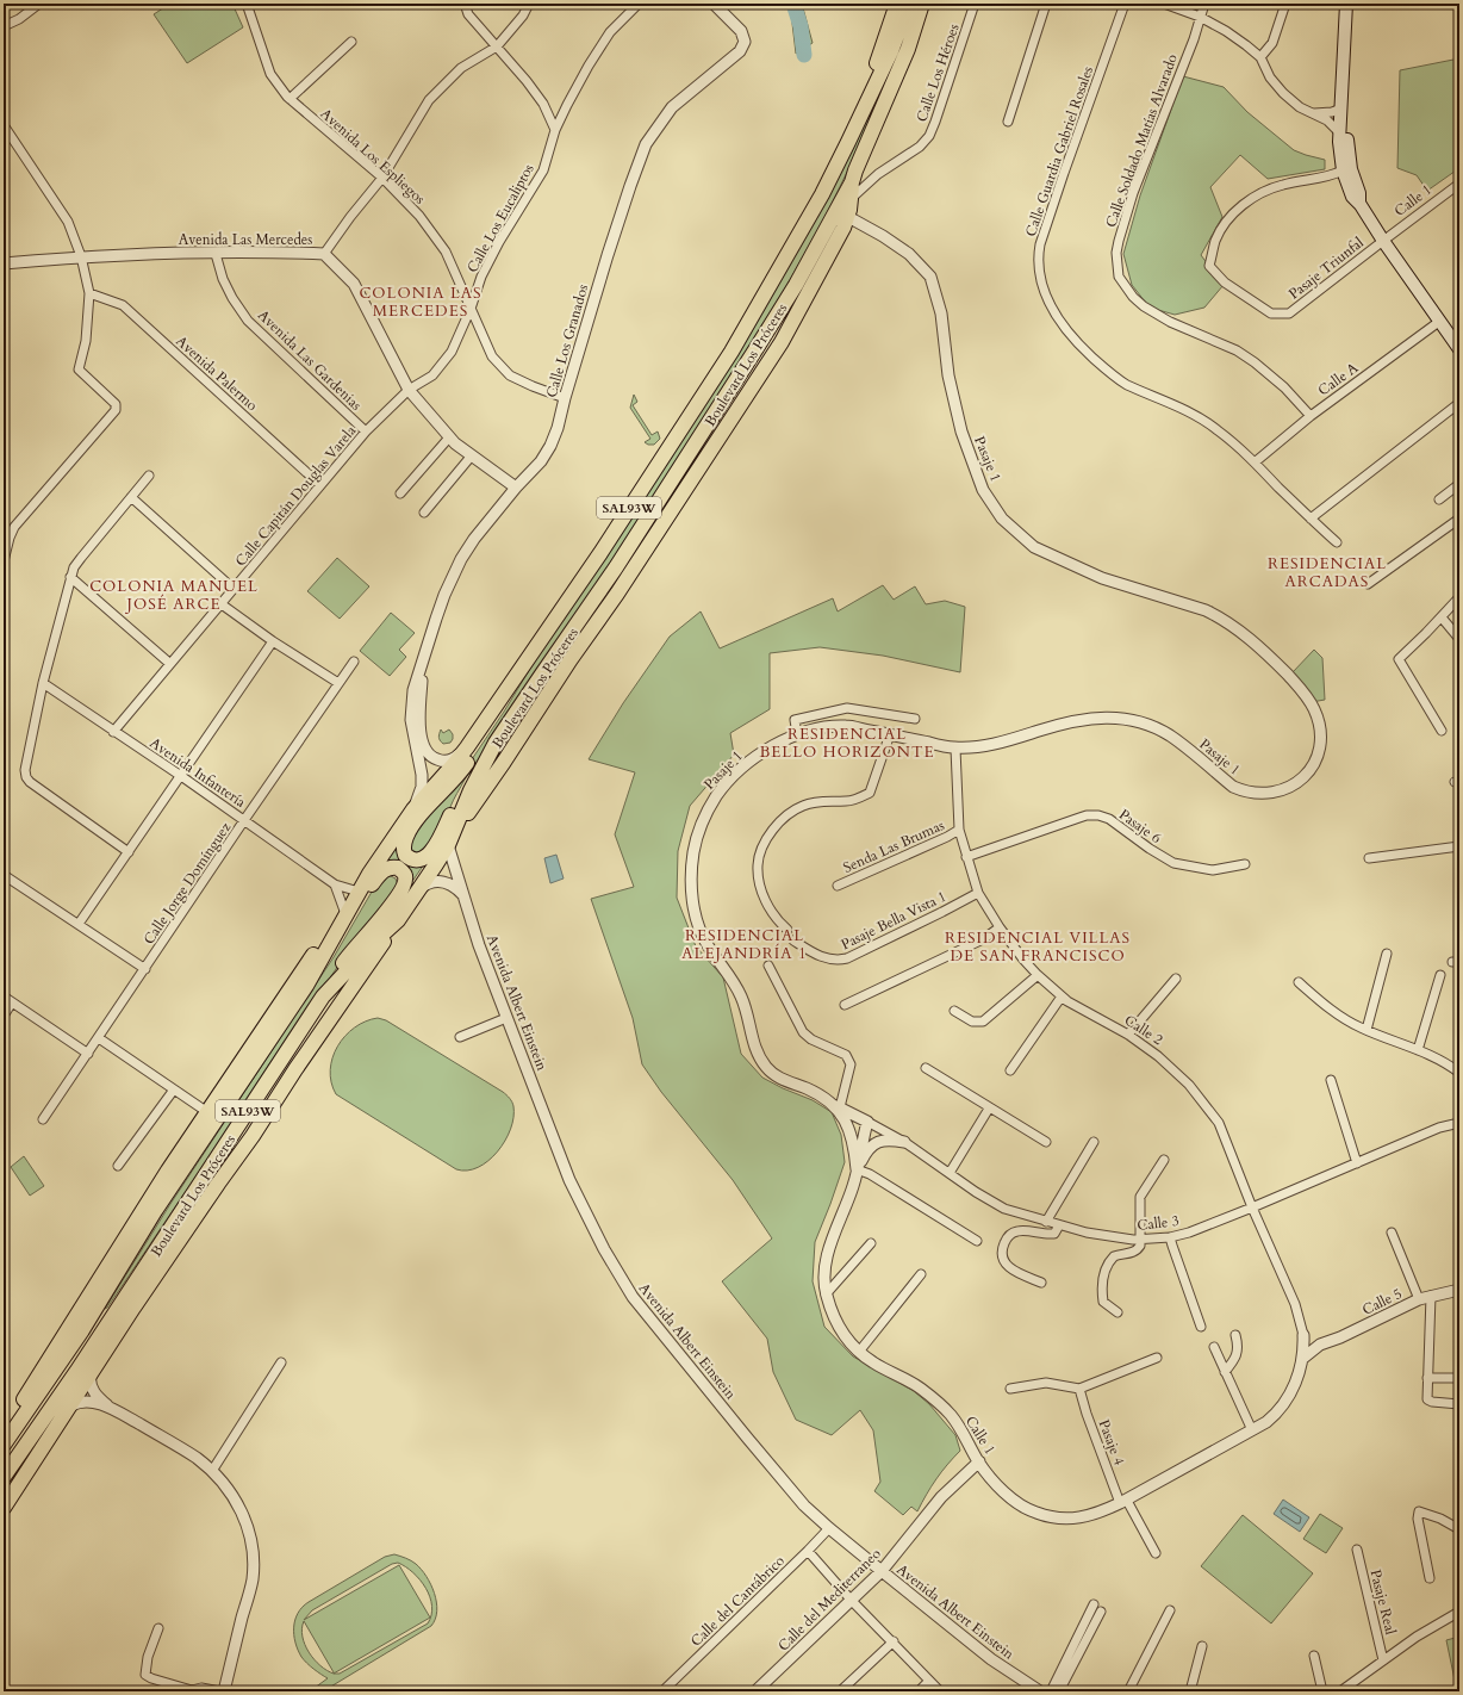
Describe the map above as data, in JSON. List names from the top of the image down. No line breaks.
{"streets":{"highway":["Boulevard Los Próceres","SAL93W"],"street":["Calle Los Héroes","Calle Soldado Matías Alvarado","Calle Guardia Gabriel Rosales","Avenida Los Espliegos","Calle 1","Calle Los Eucaliptos","Avenida Las Mercedes","Pasaje Triunfal","Calle Los Granados","Avenida Las Gardenias","Avenida Palermo","Calle A","Pasaje 1","Calle Capitán Douglas Varela","Avenida Infantería","Pasaje 6","Senda Las Brumas","Calle Jorge Domínguez","Pasaje Bella Vista 1","Avenida Albert Einstein","Calle 2","Calle 3","Calle 5","Pasaje 4","Calle del Mediterraneo","Calle del Cantábrico","Pasaje Real"]},"crossings":[["Calle Soldado Matías Alvarado","Calle A"],["Calle Guardia Gabriel Rosales","Calle A"],["Avenida Los Espliegos","Calle Los Eucaliptos"],["Avenida Los Espliegos","Calle Los Granados"],["Calle 1","Pasaje Triunfal"],["Calle 1","Calle 2"],["Calle 1","Calle 3"],["Calle 1","Calle 5"],["Calle 1","Pasaje 4"],["Calle 1","Calle del Mediterraneo"],["Calle Los Eucaliptos","Avenida Las Mercedes"],["Calle Los Eucaliptos","Calle Capitán Douglas Varela"],["Avenida Las Mercedes","Calle Los Granados"],["Avenida Las Mercedes","Avenida Las Gardenias"],["Avenida Las Mercedes","Calle Capitán Douglas Varela"],["Calle Los Granados","Boulevard Los Próceres"],["Avenida Las Gardenias","Calle Capitán Douglas Varela"],["Boulevard Los Próceres","Avenida Infantería"],["Boulevard Los Próceres","Avenida Albert Einstein"],["Avenida Palermo","Calle Capitán Douglas Varela"],["Pasaje 1","Calle 2"],["Calle Capitán Douglas Varela","Avenida Infantería"],["Avenida Infantería","Calle Jorge Domínguez"],["Pasaje 6","Calle 2"],["Senda Las Brumas","Calle 2"],["Pasaje Bella Vista 1","Calle 2"],["Avenida Albert Einstein","Calle del Mediterraneo"],["Avenida Albert Einstein","Calle del Cantábrico"],["Calle 2","Calle 3"],["Calle 2","Calle 5"]],"districts":["COLONIA LAS MERCEDES","RESIDENCIAL ARCADAS","COLONIA MANUEL JOSÉ ARCE","RESIDENCIAL BELLO HORIZONTE","RESIDENCIAL ALEJANDRÍA 1","RESIDENCIAL VILLAS DE SAN FRANCISCO"]}
